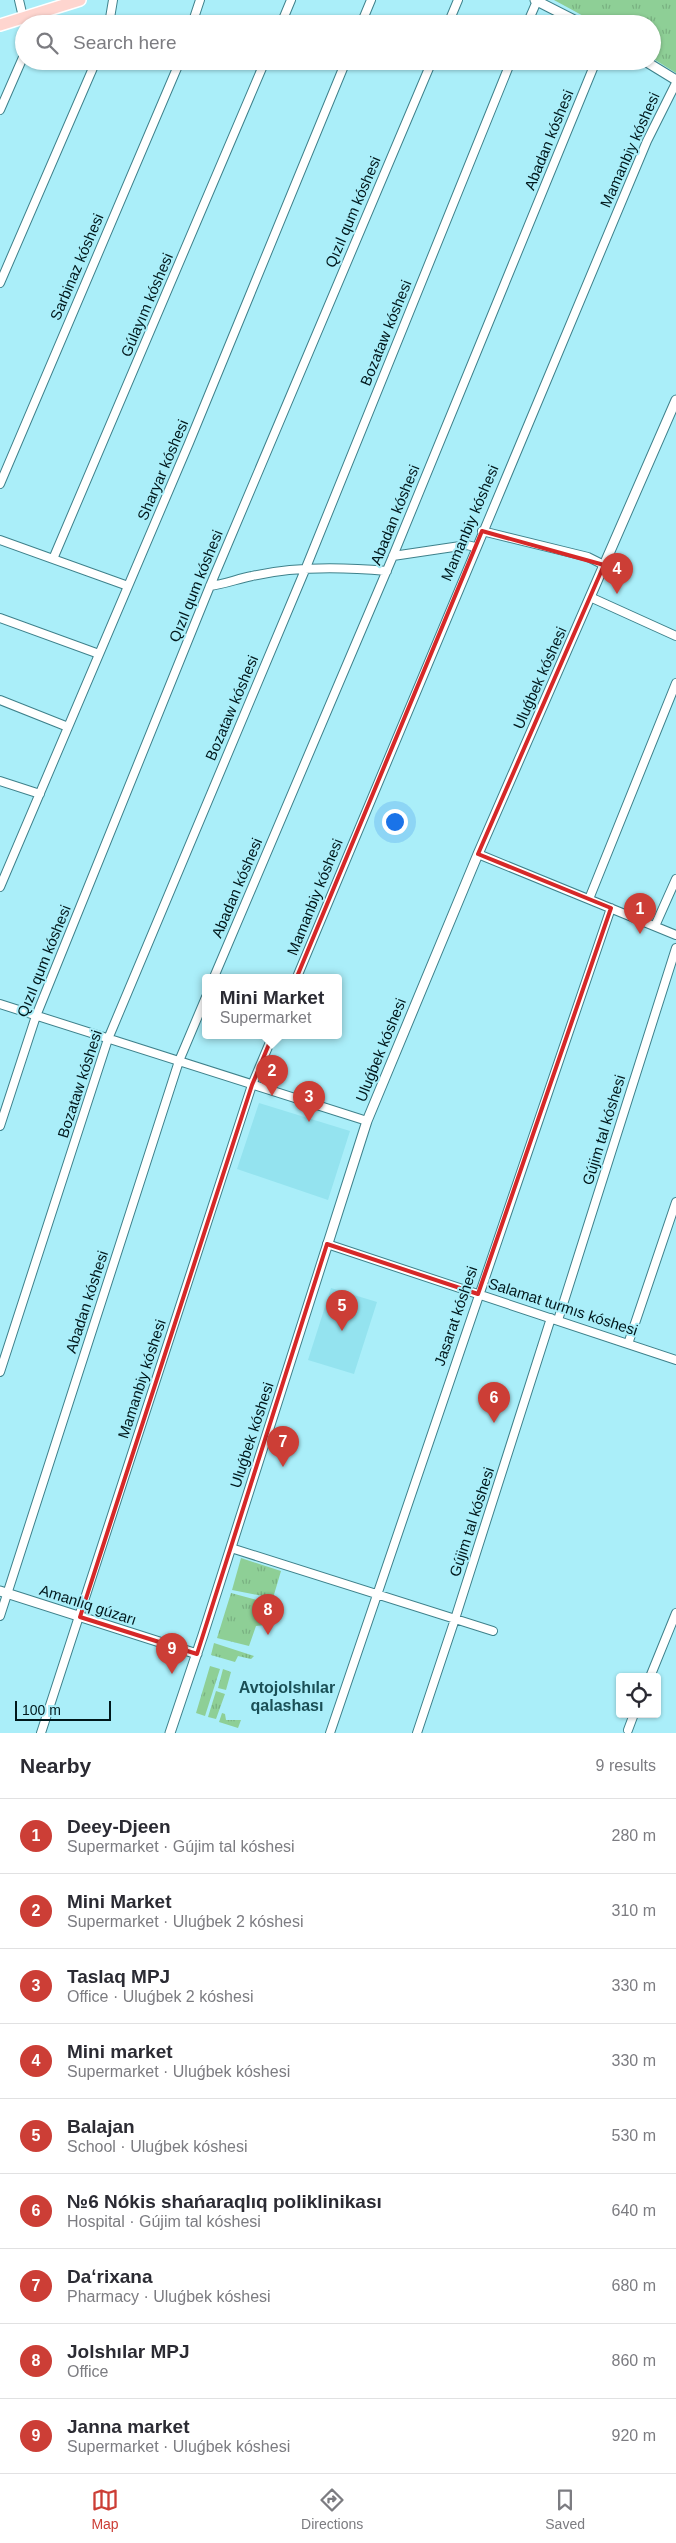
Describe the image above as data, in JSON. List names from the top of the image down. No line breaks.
{"streets":{"street":["Abadan kóshesi","Mamanbiy kóshesi","Qızıl qum kóshesi","Sarbinaz kóshesi","Gúlayım kóshesi","Bozataw kóshesi","Sharyar kóshesi","Uluǵbek kóshesi","Gújim tal kóshesi","Salamat turmıs kóshesi","Jasarat kóshesi","Amanlıq gúzarı"]},"crossings":[["Abadan kóshesi","Amanlıq gúzarı"],["Mamanbiy kóshesi","Amanlıq gúzarı"],["Uluǵbek kóshesi","Salamat turmıs kóshesi"],["Uluǵbek kóshesi","Amanlıq gúzarı"],["Gújim tal kóshesi","Salamat turmıs kóshesi"],["Salamat turmıs kóshesi","Jasarat kóshesi"]],"districts":["Avtojolshılar qalashası"],"scale_bar":"100 m","page":{"search":"Search here","pins":["4","1","2","3","5","6","7","8","9"],"popup":["Mini Market","Supermarket"],"scale":"100 m","heading":["Nearby","9 results"],"list":[{"mark":"1","name":"Deey-Djeen","note":"Supermarket · Gújim tal kóshesi","value":"280 m"},{"mark":"2","name":"Mini Market","note":"Supermarket · Uluǵbek 2 kóshesi","value":"310 m"},{"mark":"3","name":"Taslaq MPJ","note":"Office · Uluǵbek 2 kóshesi","value":"330 m"},{"mark":"4","name":"Mini market","note":"Supermarket · Uluǵbek kóshesi","value":"330 m"},{"mark":"5","name":"Balajan","note":"School · Uluǵbek kóshesi","value":"530 m"},{"mark":"6","name":"№6 Nókis shańaraqlıq poliklinikası","note":"Hospital · Gújim tal kóshesi","value":"640 m"},{"mark":"7","name":"Daʻrixana","note":"Pharmacy · Uluǵbek kóshesi","value":"680 m"},{"mark":"8","name":"Jolshılar MPJ","note":"Office","value":"860 m"},{"mark":"9","name":"Janna market","note":"Supermarket · Uluǵbek kóshesi","value":"920 m"}],"nav":["Map","Directions","Saved"]}}
